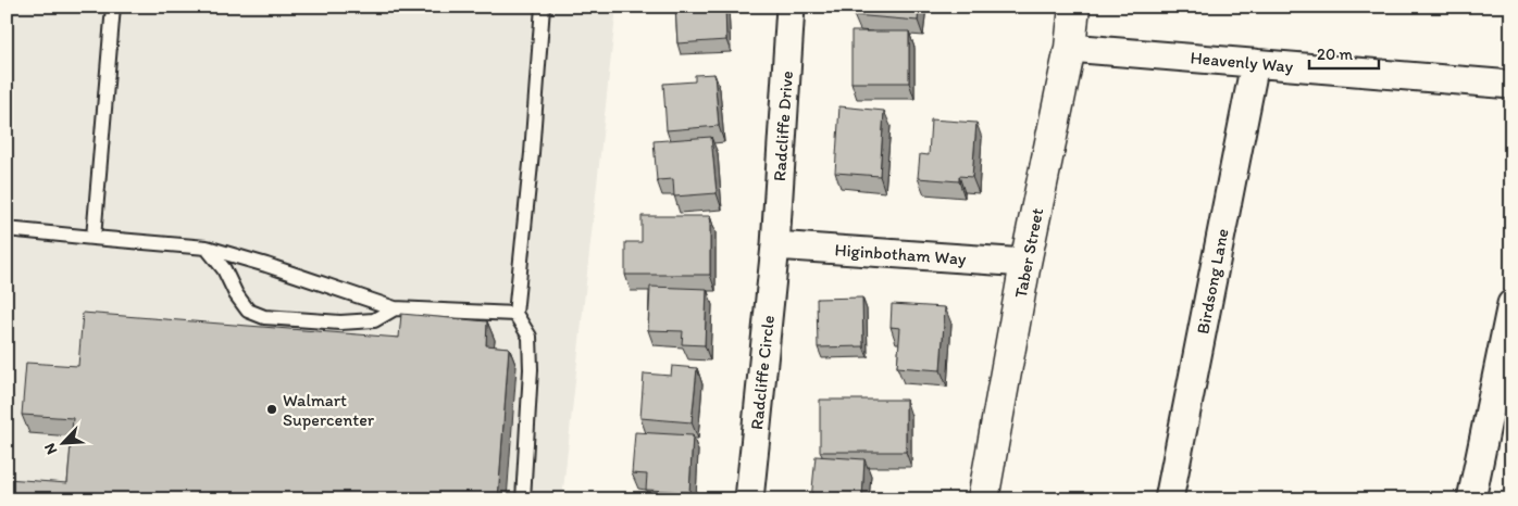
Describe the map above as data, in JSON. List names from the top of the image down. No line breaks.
{"streets":{"street":["Heavenly Way","Radcliffe Drive","Taber Street","Higinbotham Way","Birdsong Lane","Radcliffe Circle"]},"crossings":[["Heavenly Way","Taber Street"],["Heavenly Way","Birdsong Lane"],["Radcliffe Drive","Higinbotham Way"],["Radcliffe Drive","Radcliffe Circle"],["Taber Street","Higinbotham Way"],["Higinbotham Way","Radcliffe Circle"]],"places":["Walmart Supercenter"],"scale_bar":"20 m","north":"bottom left"}
